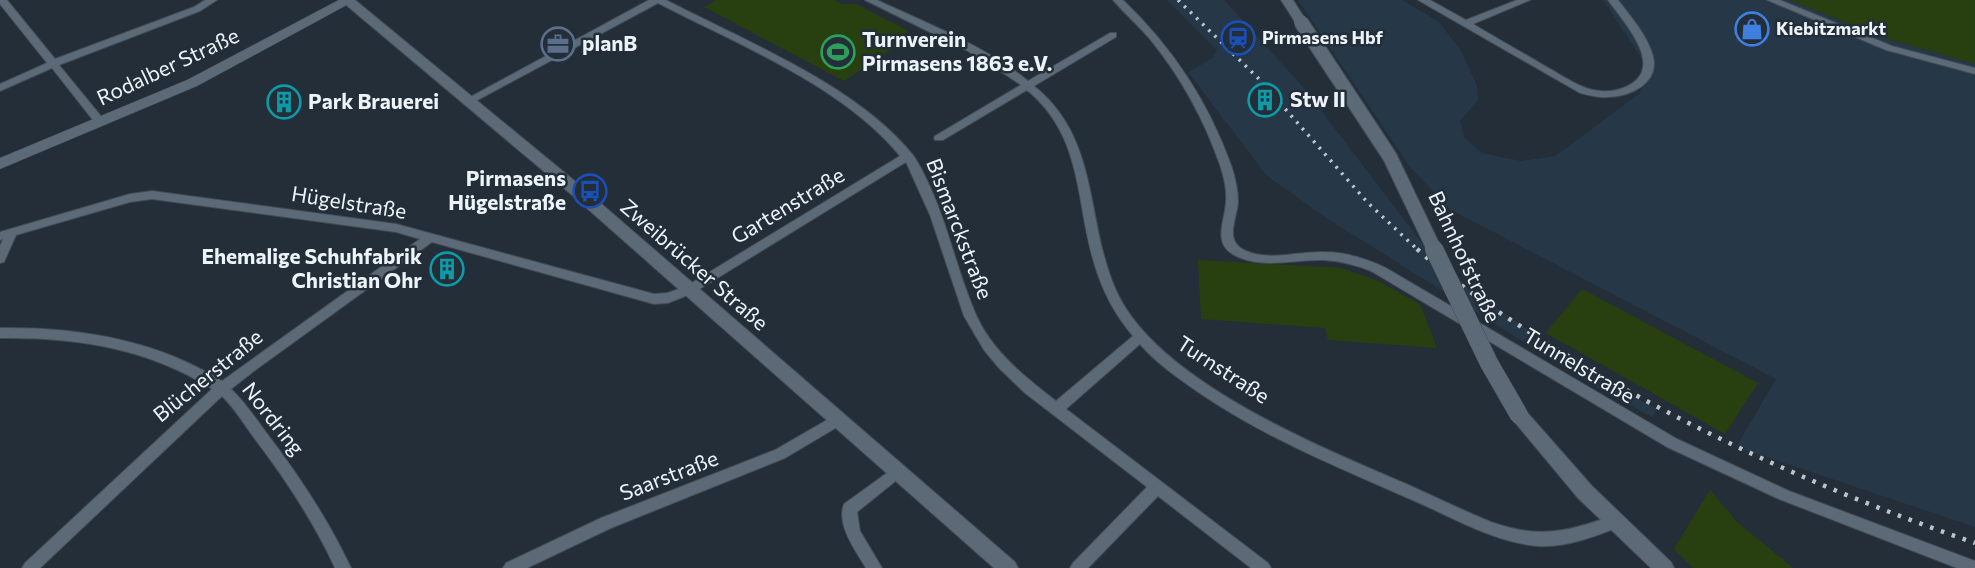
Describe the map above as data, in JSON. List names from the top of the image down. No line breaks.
{"streets":{"main road":["Rodalber Straße"],"street":["Hügelstraße","Gartenstraße","Bismarckstraße","Bahnhofstraße","Zweibrücker Straße","Tunnelstraße","Turnstraße","Blücherstraße","Nordring","Saarstraße"]},"crossings":[["Rodalber Straße","Zweibrücker Straße"],["Hügelstraße","Gartenstraße"],["Hügelstraße","Zweibrücker Straße"],["Hügelstraße","Blücherstraße"],["Gartenstraße","Bismarckstraße"],["Gartenstraße","Zweibrücker Straße"],["Bahnhofstraße","Turnstraße"],["Zweibrücker Straße","Saarstraße"],["Blücherstraße","Nordring"]],"places":{"shop":["Kiebitzmarkt"],"station":["Pirmasens Hbf"],"office":["planB"],"sports":["Turnverein Pirmasens 1863 e.V."],"building":["Stw II","Park Brauerei","Ehemalige Schuhfabrik Christian Ohr"],"bus stop":["Pirmasens Hügelstraße"]}}
